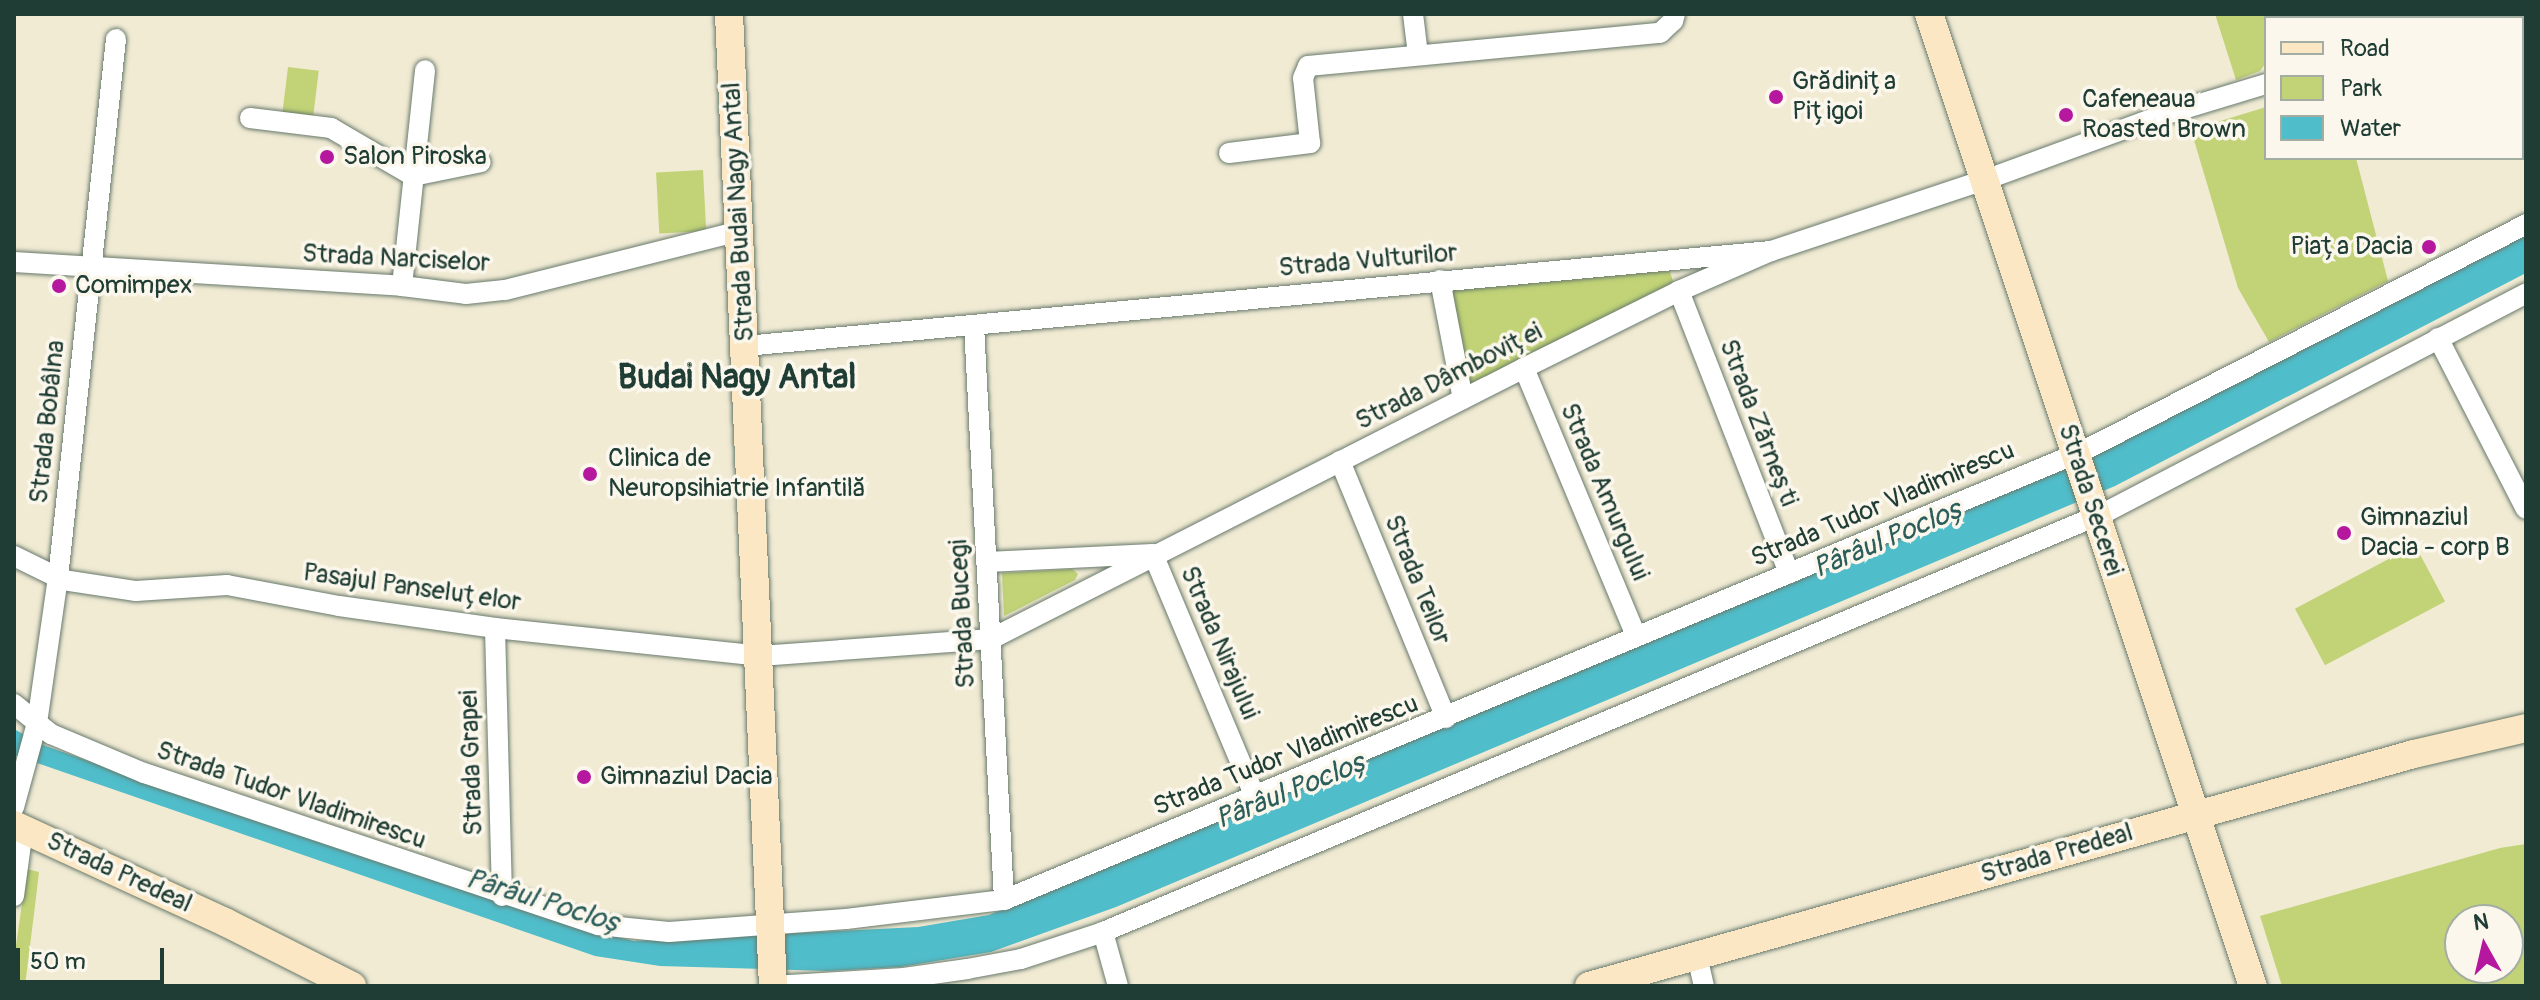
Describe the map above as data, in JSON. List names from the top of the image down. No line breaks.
{"streets":{"street":["Strada Budai Nagy Antal","Strada Narciselor","Strada Vulturilor","Strada Dâmboviței","Strada Bobâlna","Strada Zărnești","Strada Amurgului","Strada Secerei","Strada Tudor Vladimirescu","Strada Teilor","Pasajul Panseluțelor","Strada Bucegi","Strada Nirajului","Strada Grapei","Strada Predeal"]},"crossings":[["Strada Budai Nagy Antal","Strada Narciselor"],["Strada Budai Nagy Antal","Strada Vulturilor"],["Strada Budai Nagy Antal","Strada Dâmboviței"],["Strada Budai Nagy Antal","Strada Tudor Vladimirescu"],["Strada Budai Nagy Antal","Pasajul Panseluțelor"],["Strada Narciselor","Strada Bobâlna"],["Strada Vulturilor","Strada Dâmboviței"],["Strada Vulturilor","Strada Secerei"],["Strada Vulturilor","Strada Bucegi"],["Strada Dâmboviței","Strada Zărnești"],["Strada Dâmboviței","Strada Amurgului"],["Strada Dâmboviței","Strada Teilor"],["Strada Dâmboviței","Pasajul Panseluțelor"],["Strada Dâmboviței","Strada Bucegi"],["Strada Dâmboviței","Strada Nirajului"],["Strada Bobâlna","Strada Tudor Vladimirescu"],["Strada Bobâlna","Pasajul Panseluțelor"],["Strada Bobâlna","Strada Predeal"],["Strada Zărnești","Strada Tudor Vladimirescu"],["Strada Amurgului","Strada Tudor Vladimirescu"],["Strada Secerei","Strada Tudor Vladimirescu"],["Strada Secerei","Strada Predeal"],["Strada Tudor Vladimirescu","Strada Teilor"],["Strada Tudor Vladimirescu","Strada Bucegi"],["Strada Tudor Vladimirescu","Strada Nirajului"],["Strada Tudor Vladimirescu","Strada Grapei"],["Pasajul Panseluțelor","Strada Grapei"]],"districts":["Budai Nagy Antal"],"water":["Pârâul Pocloș"],"places":["Grădinița Pițigoi","Cafeneaua Roasted Brown","Salon Piroska","Piața Dacia","Comimpex","Clinica de Neuropsihiatrie Infantilă","Gimnaziul Dacia - corp B","Gimnaziul Dacia"],"legend":["Road","Park","Water"],"scale_bar":"50 m","north":"top"}
